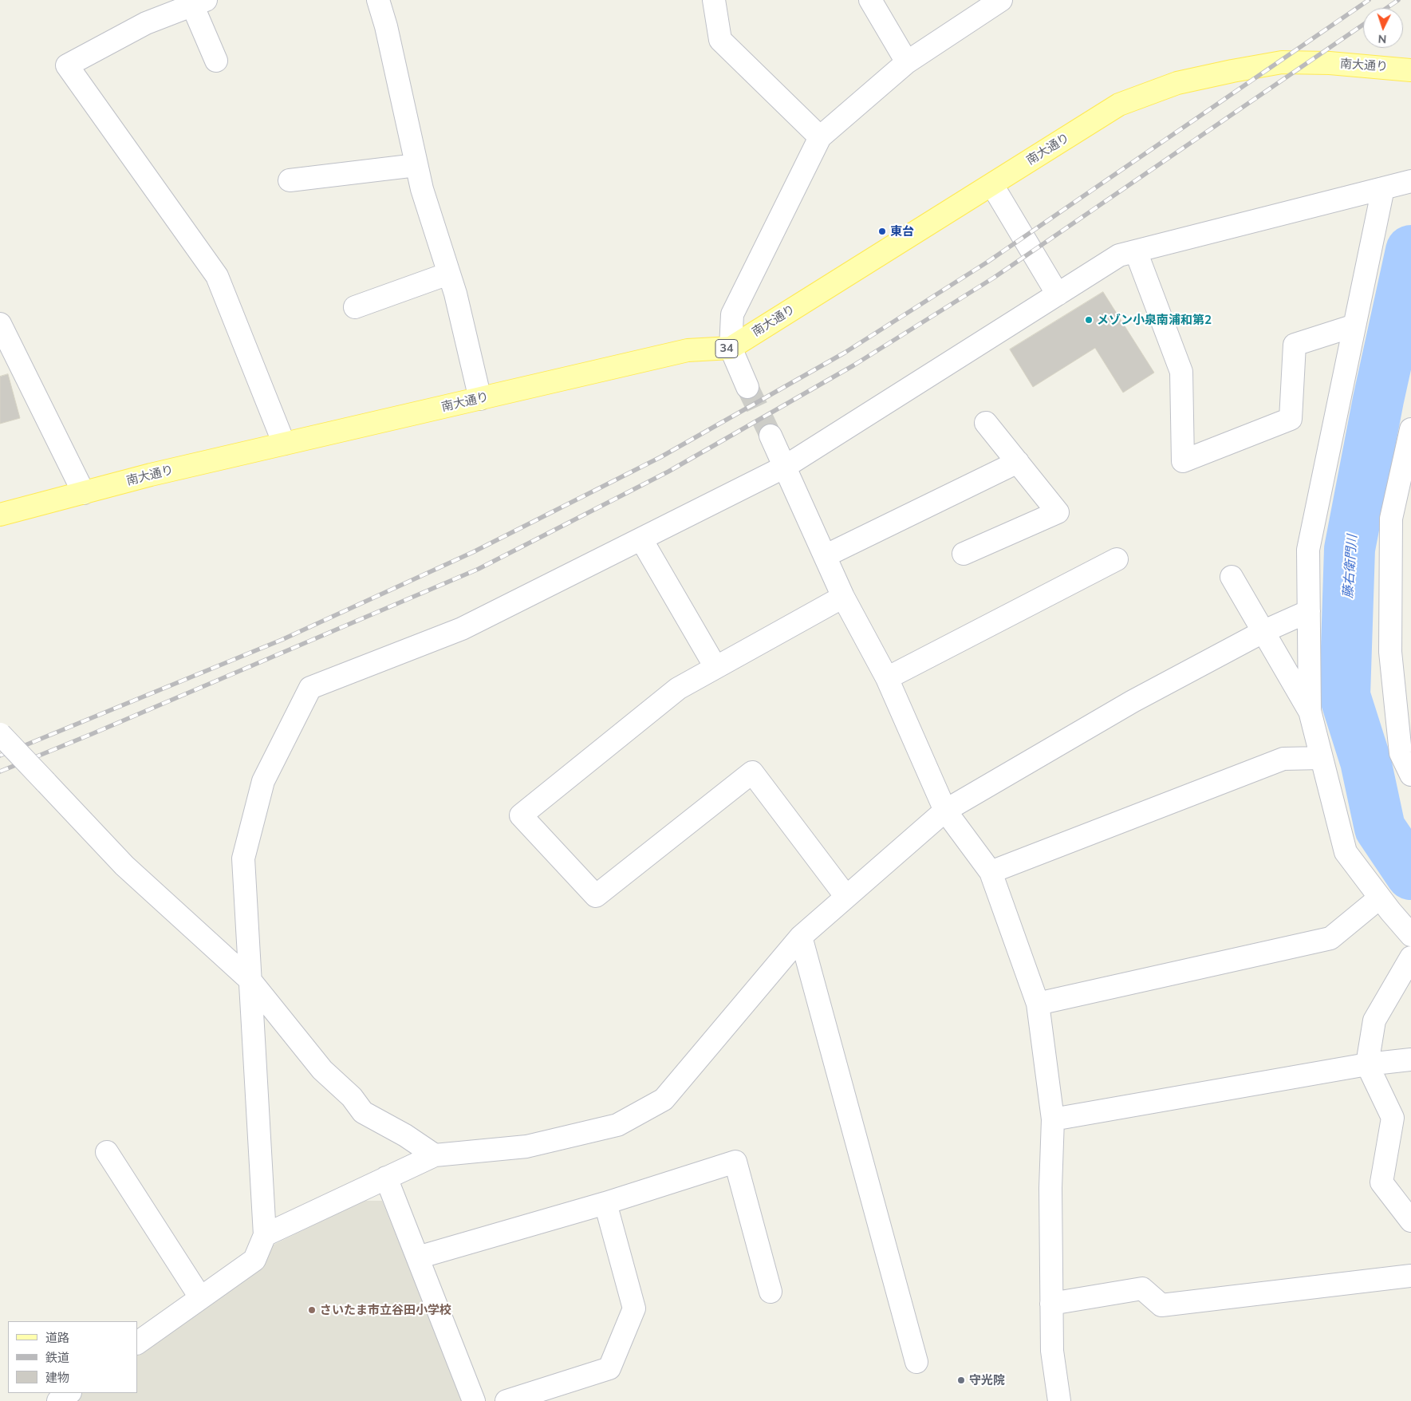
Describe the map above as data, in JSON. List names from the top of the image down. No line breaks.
{"streets":{"main road":["南大通り","34"]},"water":["藤右衛門川"],"places":["東台","メゾン小泉南浦和第2","さいたま市立谷田小学校","守光院"],"legend":["道路","鉄道","建物"],"north":"bottom"}
